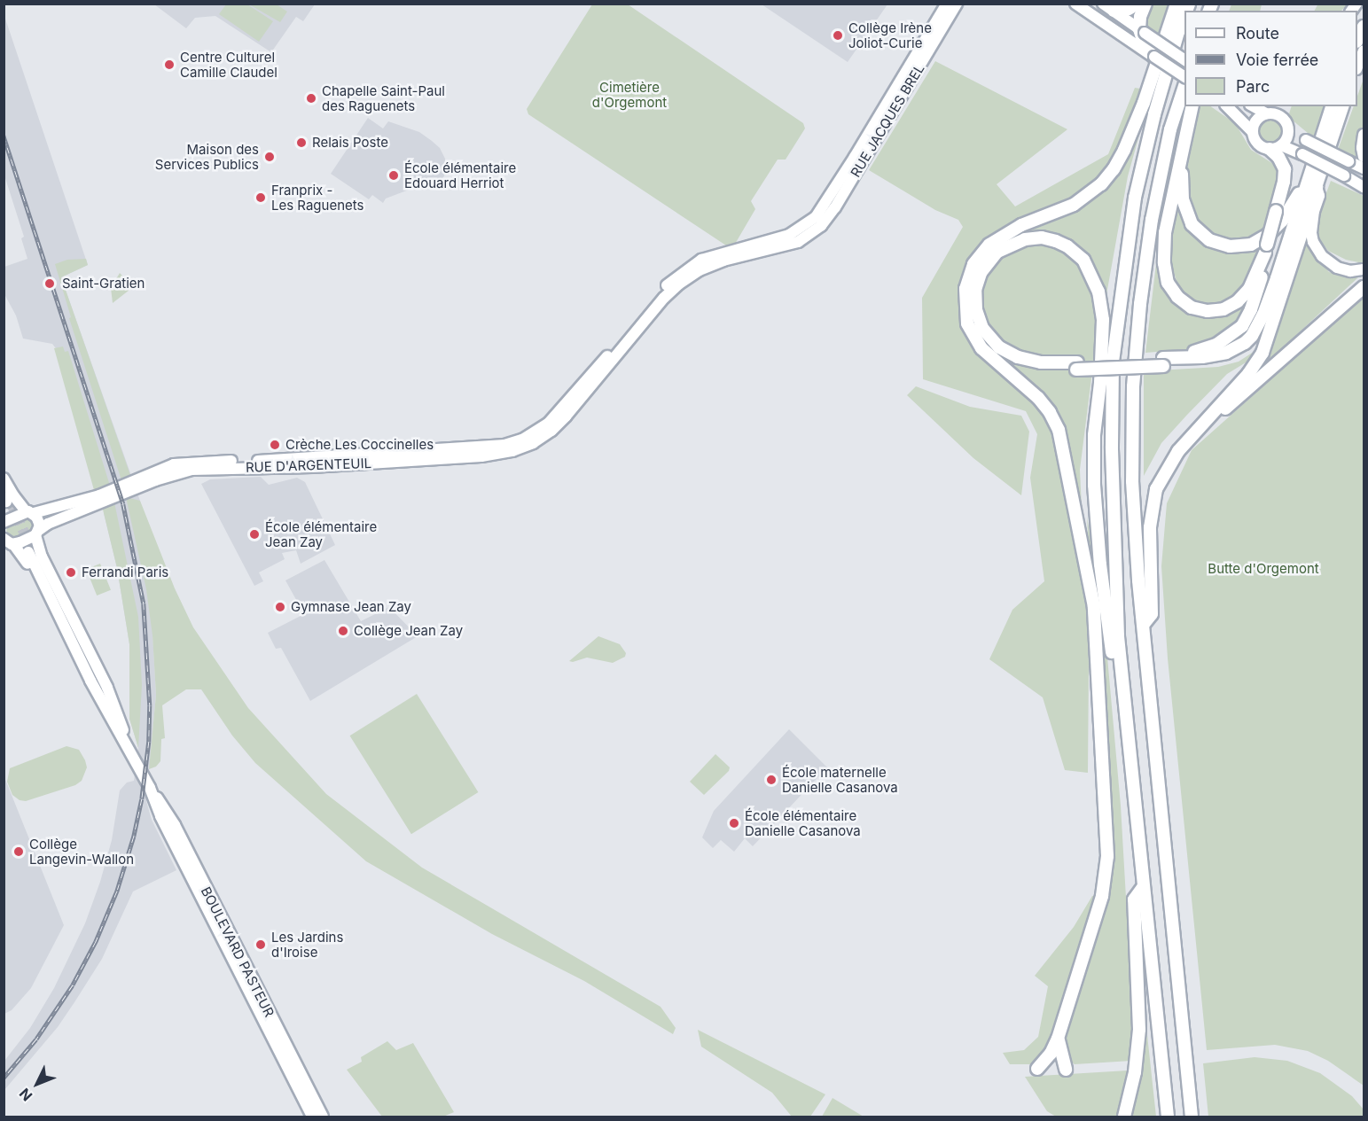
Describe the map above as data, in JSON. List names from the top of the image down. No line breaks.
{"streets":{"main road":["RUE JACQUES BREL","RUE D'ARGENTEUIL","BOULEVARD PASTEUR"]},"crossings":[["RUE D'ARGENTEUIL","BOULEVARD PASTEUR"]],"parks":["Cimetière d'Orgemont","Butte d'Orgemont"],"places":["Collège Irène Joliot-Curie","Centre Culturel Camille Claudel","Chapelle Saint-Paul des Raguenets","Relais Poste","Maison des Services Publics","École élémentaire Edouard Herriot","Franprix - Les Raguenets","Saint-Gratien","Crèche Les Coccinelles","École élémentaire Jean Zay","Ferrandi Paris","Gymnase Jean Zay","Collège Jean Zay","École maternelle Danielle Casanova","École élémentaire Danielle Casanova","Collège Langevin-Wallon","Les Jardins d'Iroise"],"legend":["Route","Voie ferrée","Parc"],"north":"bottom left"}
